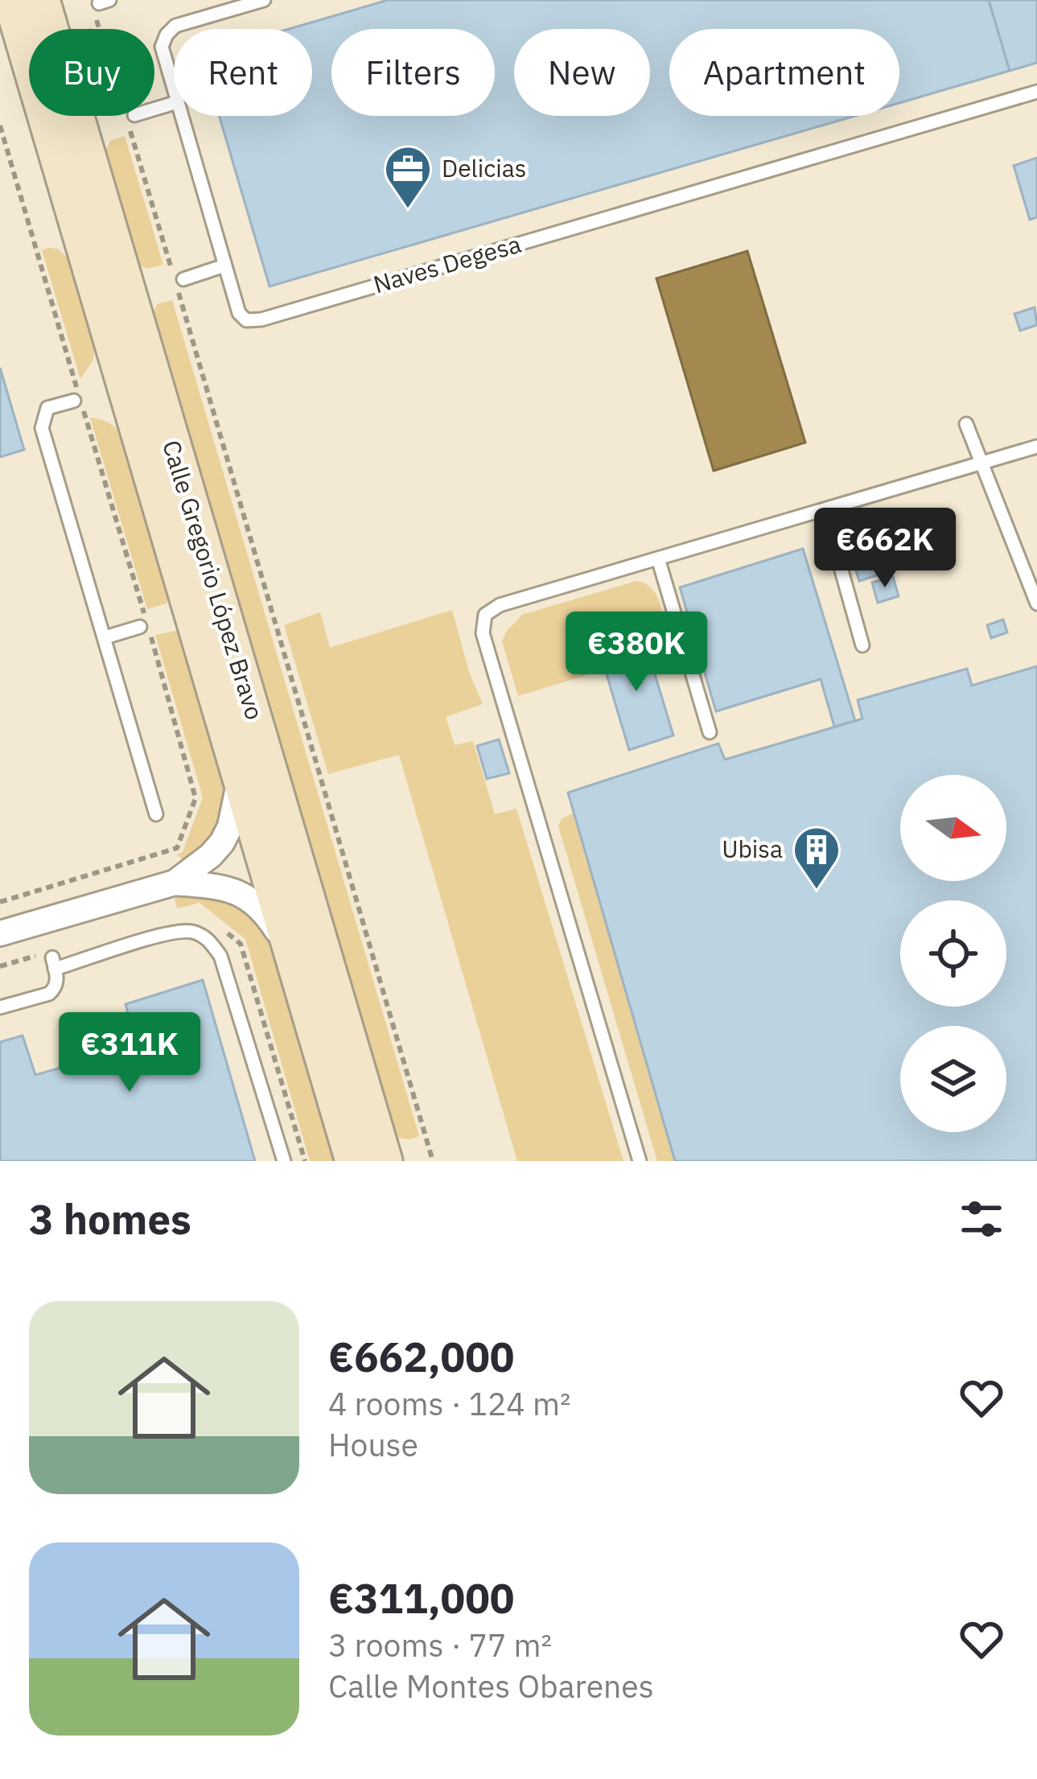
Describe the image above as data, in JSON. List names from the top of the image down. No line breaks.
{"streets":{"main road":["Calle Gregorio López Bravo"],"lane":["Naves Degesa"]},"places":{"office":["Delicias"],"building":["Ubisa"]},"north":"right","page":{"chip":["Buy","Rent","Filters","New","Apartment"],"price":["€662K","€380K","€311K"],"heading":"3 homes","list":[{"name":"€662,000","note":"4 rooms · 124 m² · House"},{"name":"€311,000","note":"3 rooms · 77 m² · Calle Montes Obarenes"}]}}
